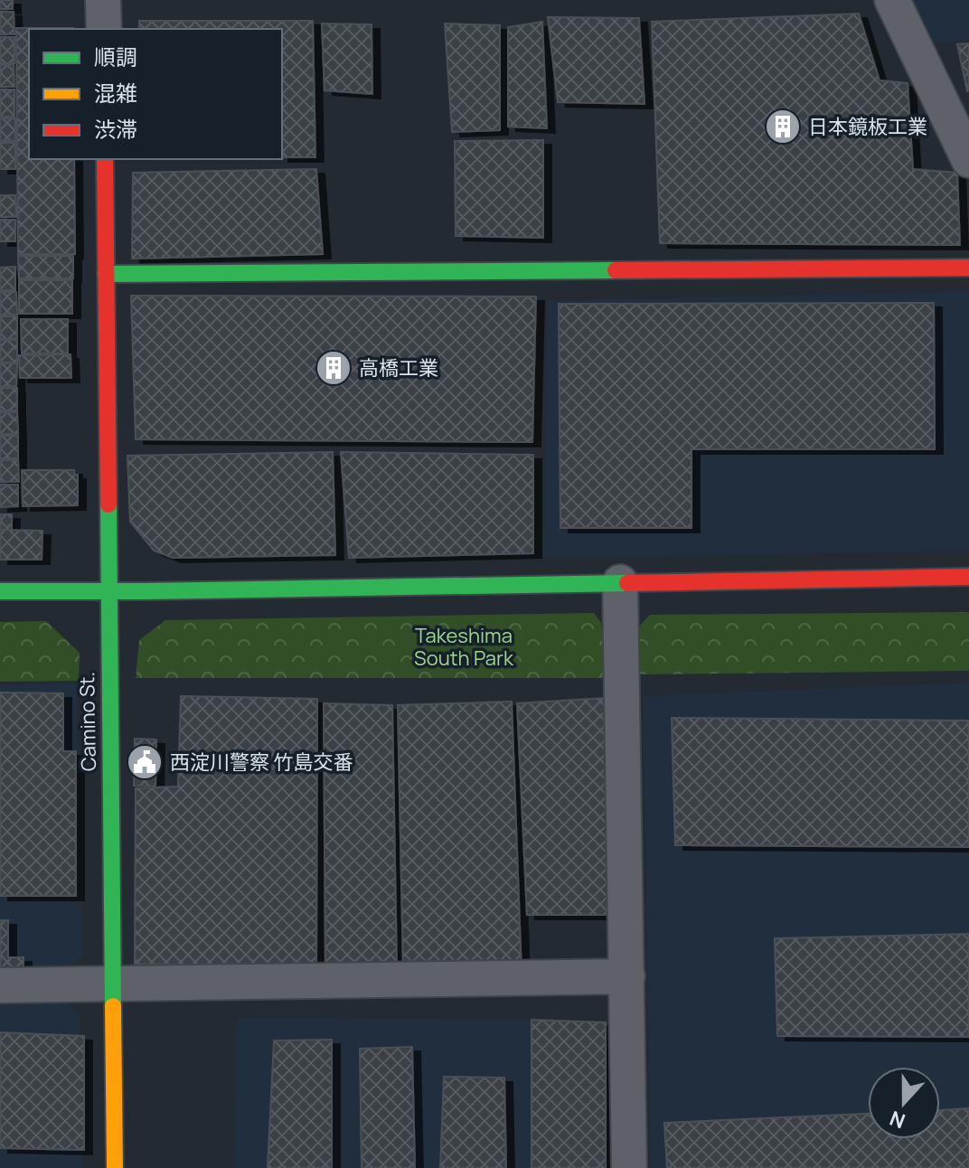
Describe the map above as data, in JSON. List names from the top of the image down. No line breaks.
{"streets":{"street":["Camino St."]},"parks":["Takeshima South Park"],"places":{"building":["日本鏡板工業","高橋工業"],"public building":["西淀川警察 竹島交番"]},"legend":["順調","混雑","渋滞"],"north":"bottom"}
